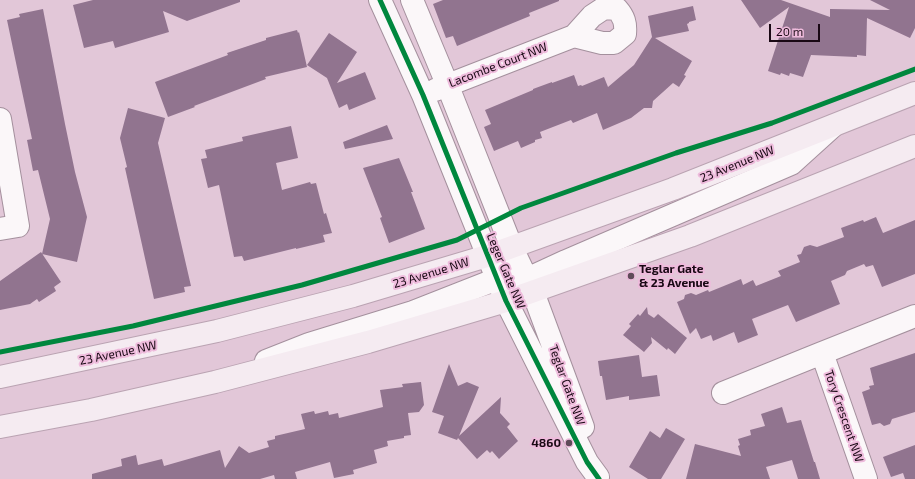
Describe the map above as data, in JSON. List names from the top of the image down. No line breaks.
{"streets":{"main road":["23 Avenue NW"],"street":["Lacombe Court NW","Leger Gate NW","Teglar Gate NW","Tory Crescent NW"]},"crossings":[["Lacombe Court NW","Leger Gate NW"],["23 Avenue NW","Leger Gate NW"],["Leger Gate NW","Teglar Gate NW"]],"places":["Teglar Gate & 23 Avenue","4860"],"scale_bar":"20 m"}
